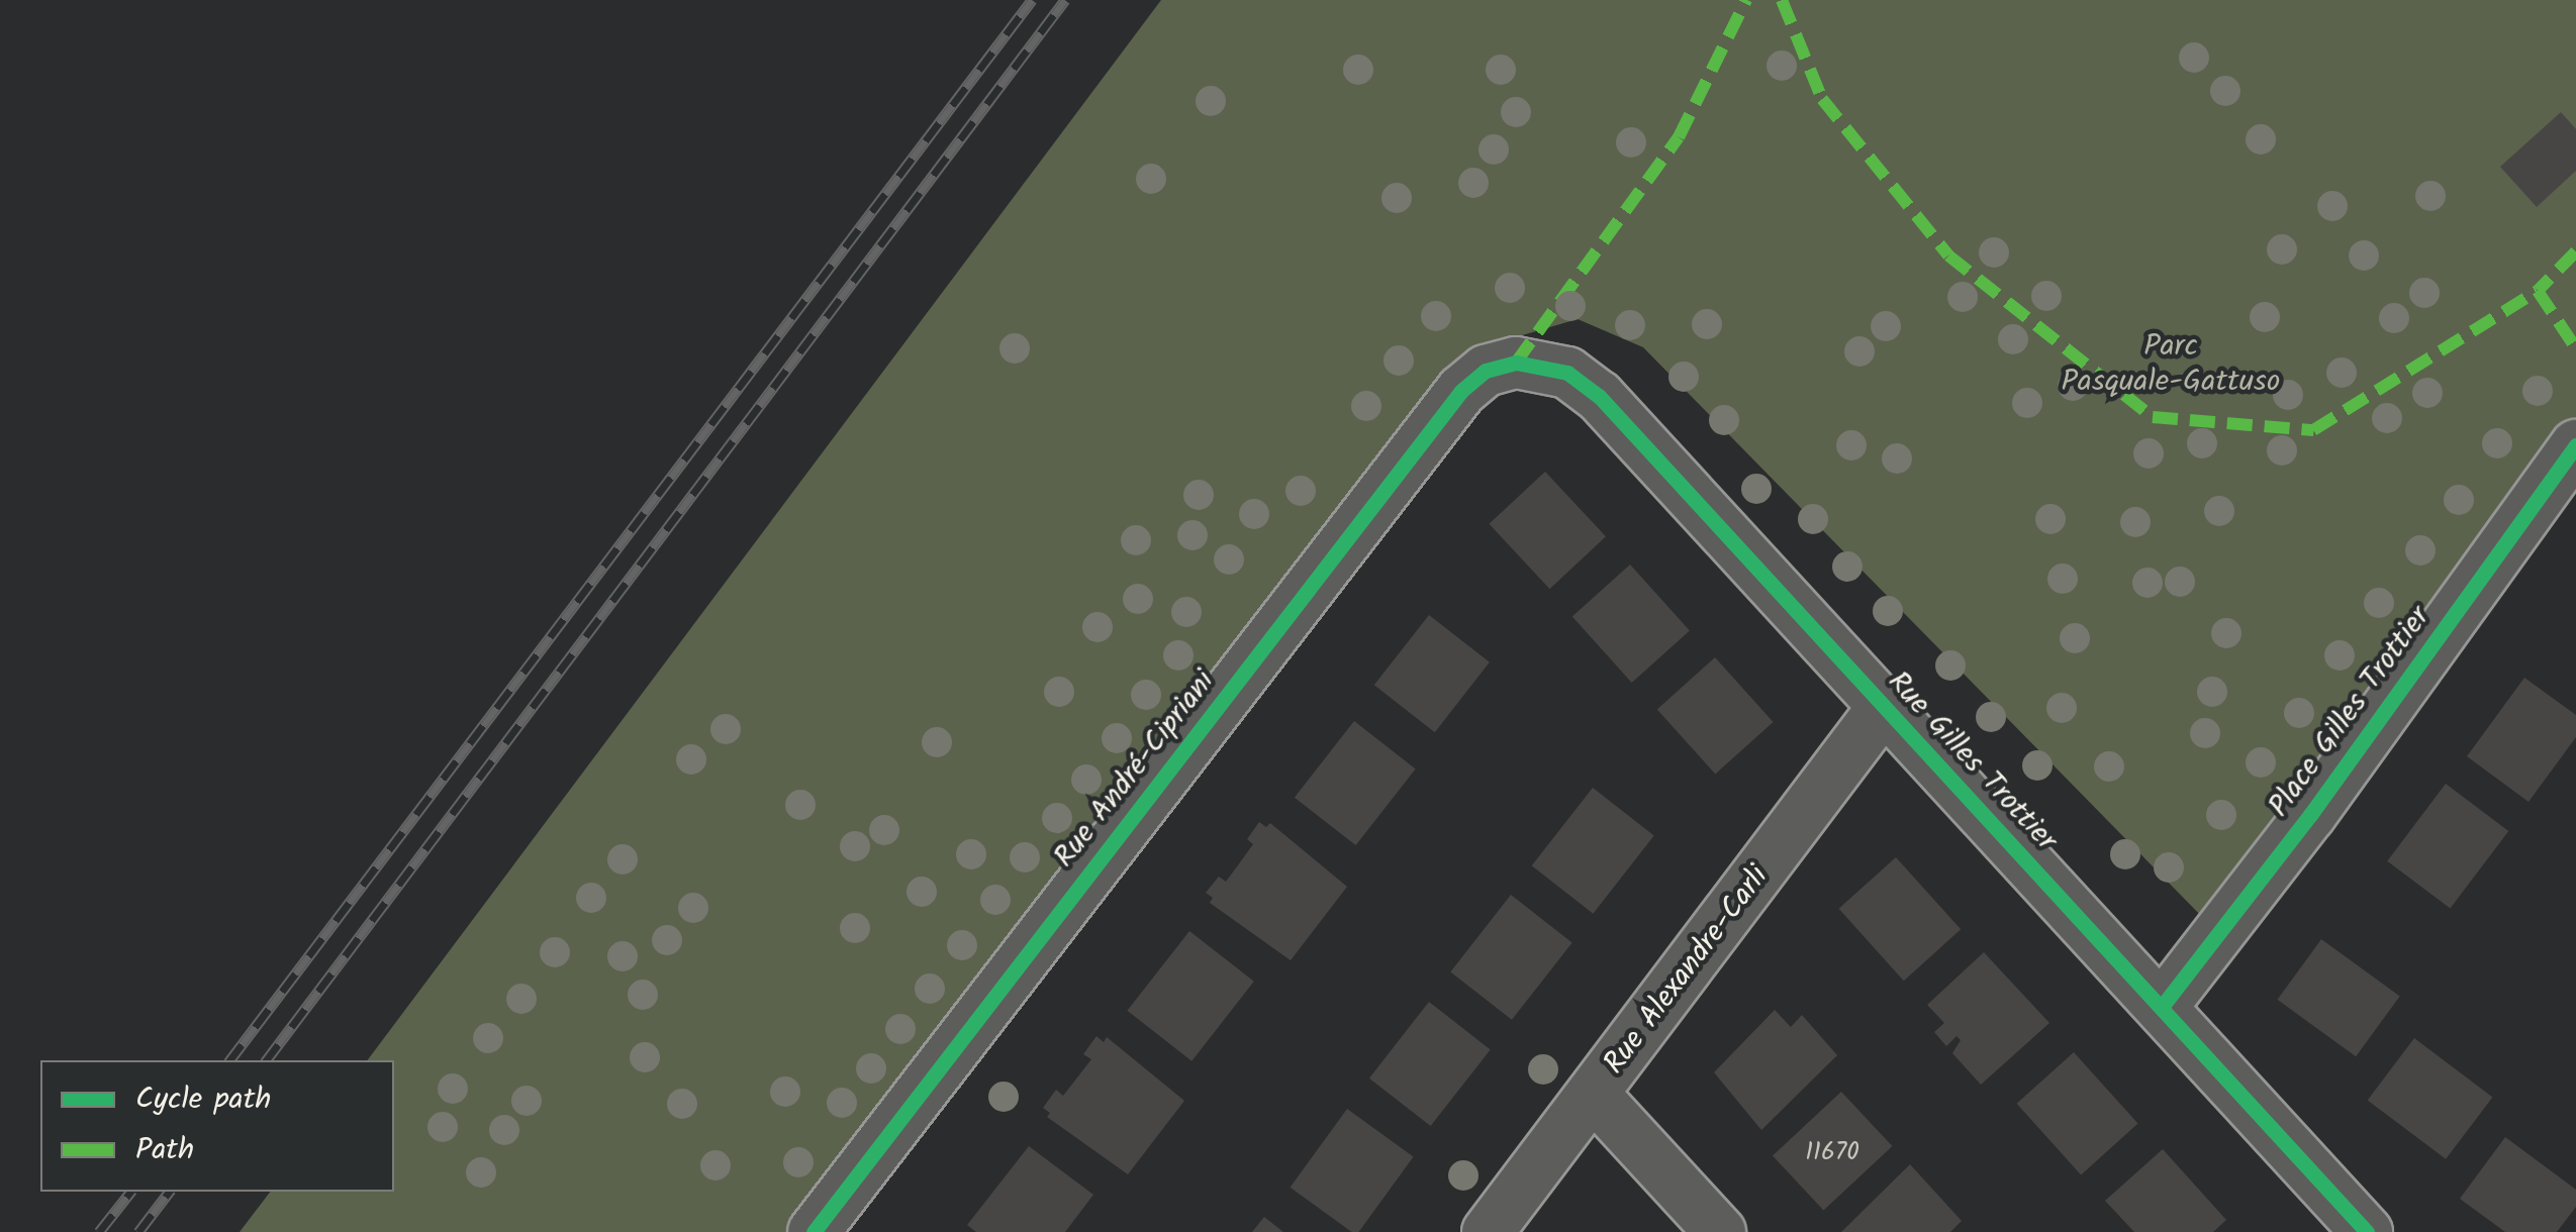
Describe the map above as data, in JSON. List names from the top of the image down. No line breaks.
{"streets":{"street":["Place Gilles Trottier","Rue Gilles Trottier","Rue André-Cipriani","Rue Alexandre-Carli"]},"crossings":[["Place Gilles Trottier","Rue Gilles Trottier"],["Rue Gilles Trottier","Rue André-Cipriani"],["Rue Gilles Trottier","Rue Alexandre-Carli"]],"parks":["Parc Pasquale-Gattuso"],"house_numbers":["11670"],"legend":["Cycle path","Path"]}
